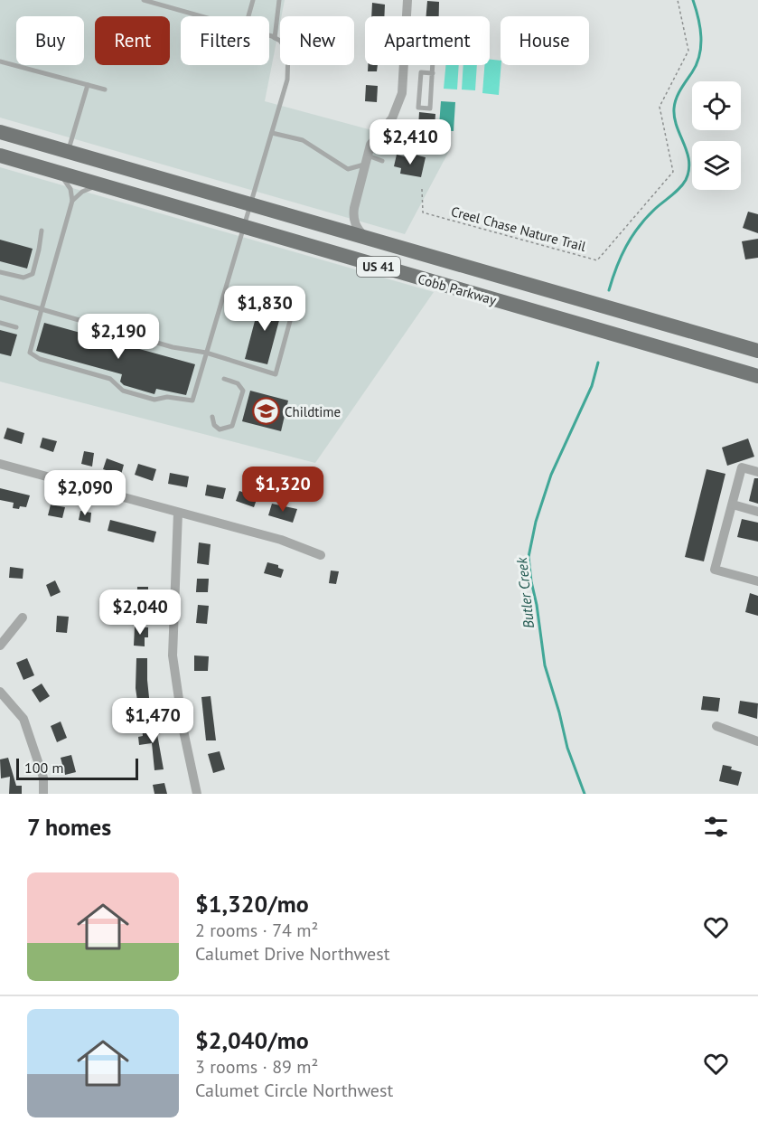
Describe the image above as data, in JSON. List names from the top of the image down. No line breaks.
{"streets":{"main road":["US 41","Cobb Parkway"],"path":["Creel Chase Nature Trail"]},"water":["Butler Creek"],"places":{"school or university":["Childtime"]},"scale_bar":"100 m","page":{"chip":["Buy","Rent","Filters","New","Apartment","House"],"price":["$2,410","$1,830","$2,190","$1,320","$2,090","$2,040","$1,470"],"scale":"100 m","heading":"7 homes","list":[{"name":"$1,320/mo","note":"2 rooms · 74 m² · Calumet Drive Northwest"},{"name":"$2,040/mo","note":"3 rooms · 89 m² · Calumet Circle Northwest"}]}}
